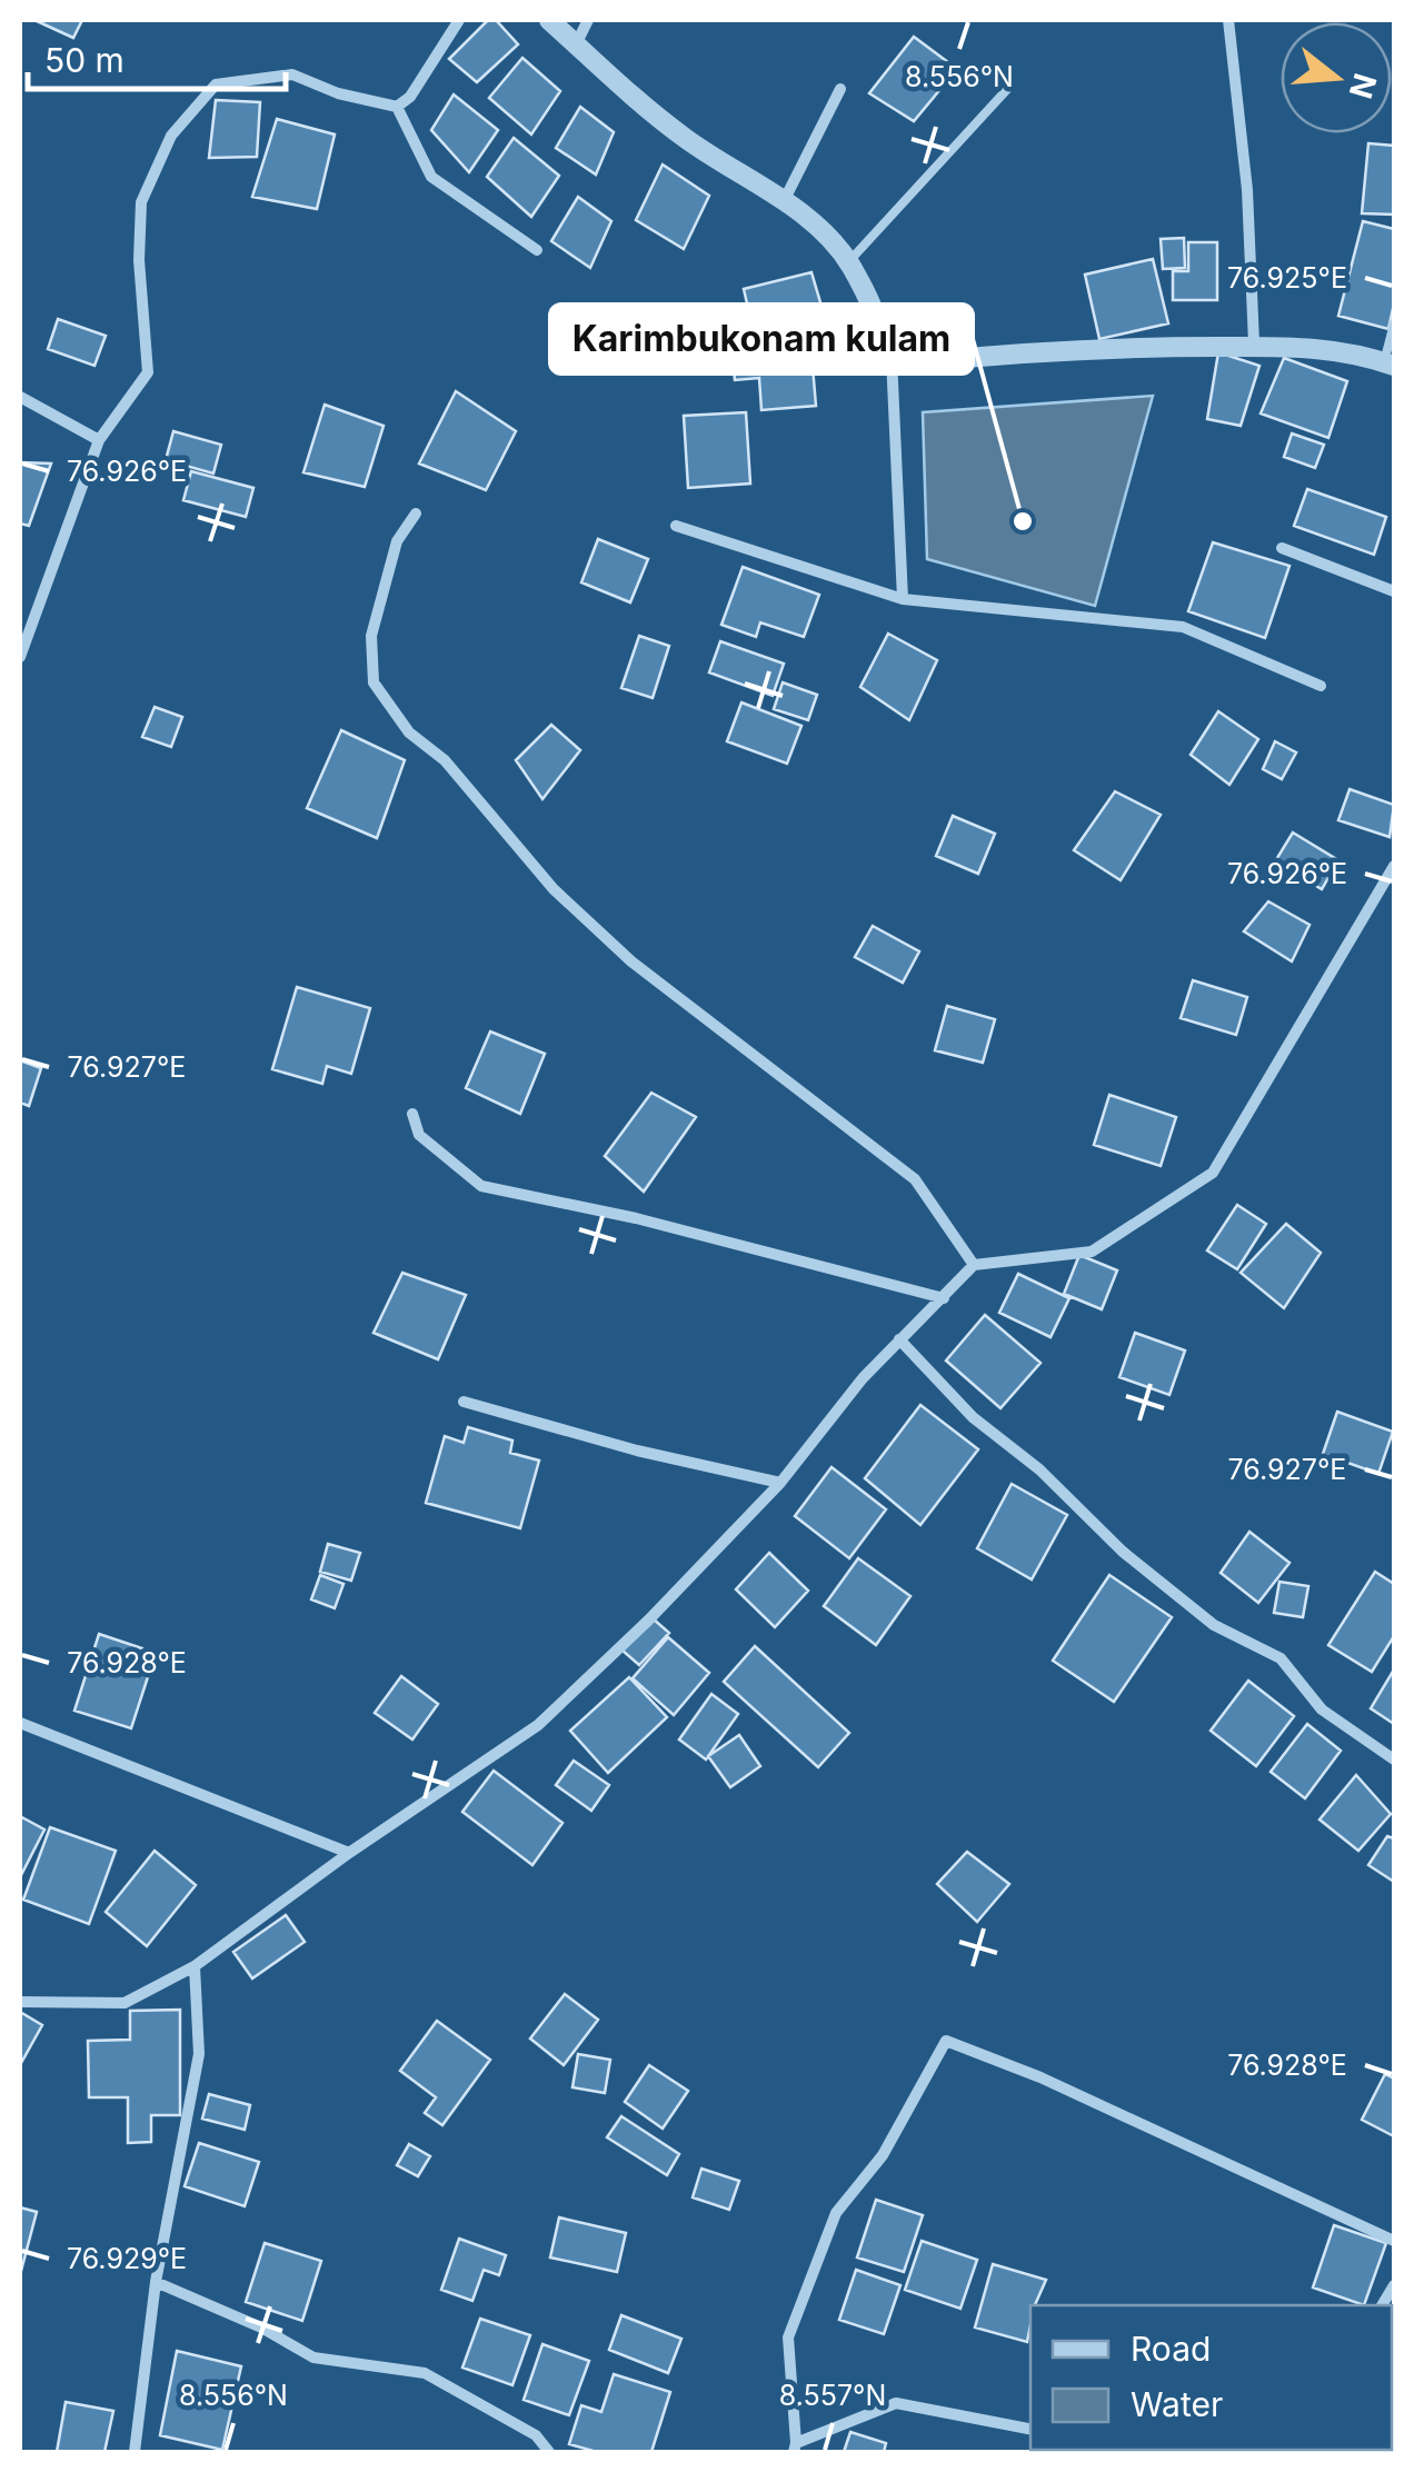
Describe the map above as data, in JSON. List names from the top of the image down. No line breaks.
{"places":["Karimbukonam kulam"],"legend":["Road","Water"],"scale_bar":"50 m","north":"right","coordinates":["8.556°N","76.925°E","76.926°E","76.927°E","76.928°E","76.929°E","8.557°N"]}
